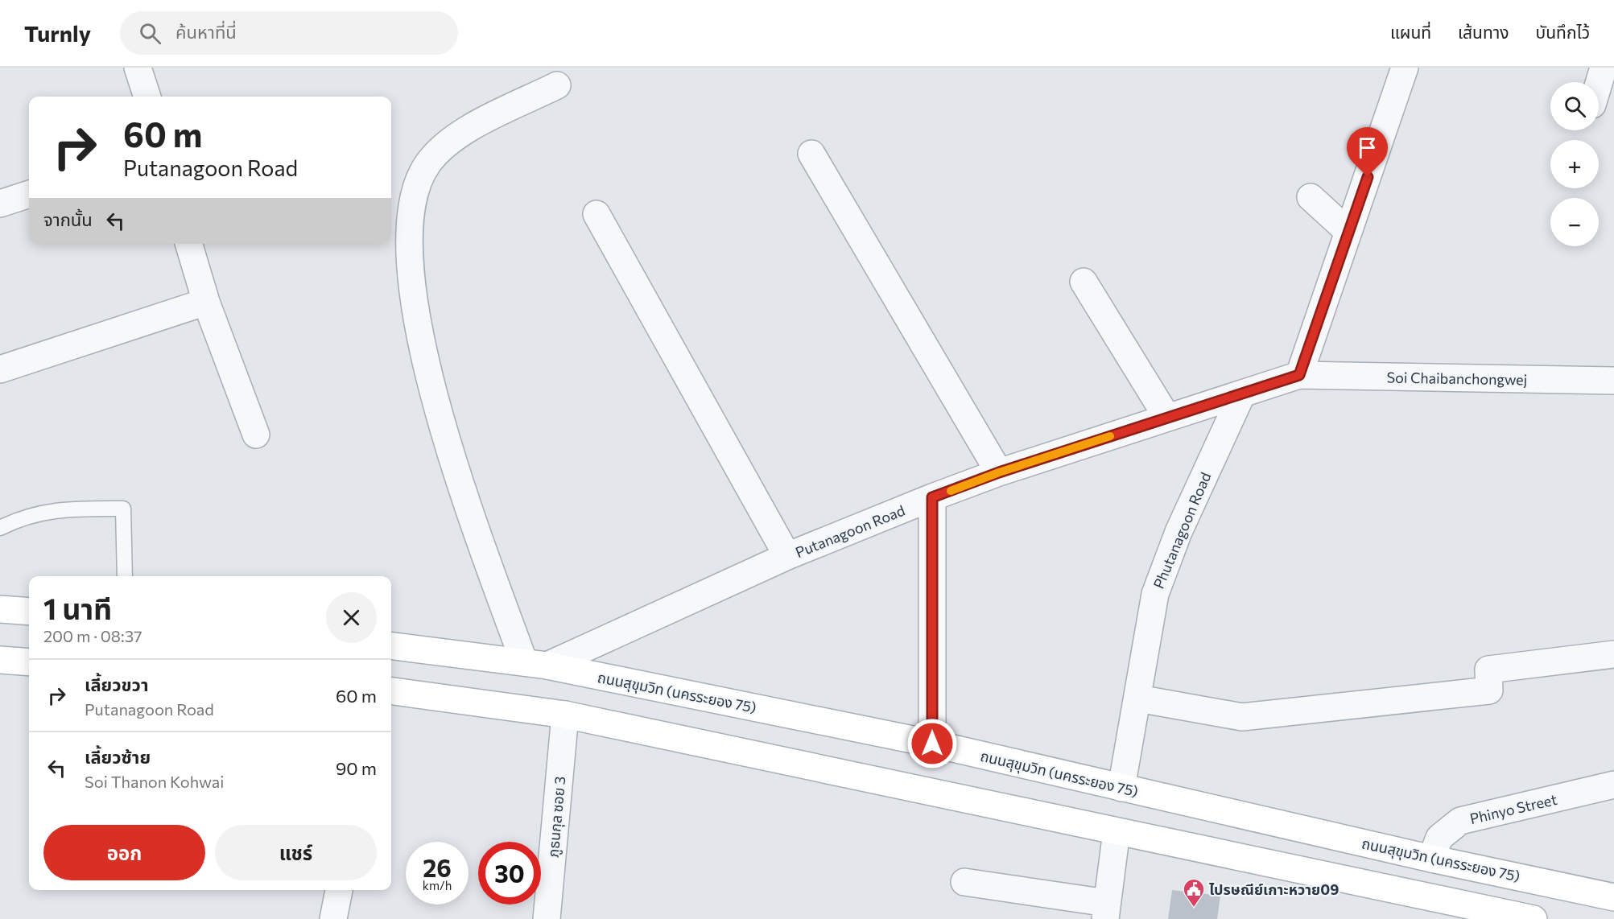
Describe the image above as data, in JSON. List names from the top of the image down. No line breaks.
{"streets":{"street":["Soi Chaibanchongwej","Phutanagoon Road","Putanagoon Road","ถนนสุขุมวิท (นครระยอง 75)","Phinyo Street","ภูธนกุล ซอย 3"]},"crossings":[["Soi Chaibanchongwej","Putanagoon Road"],["Phutanagoon Road","Putanagoon Road"],["Phutanagoon Road","ถนนสุขุมวิท (นครระยอง 75)"],["Putanagoon Road","ถนนสุขุมวิท (นครระยอง 75)"],["ถนนสุขุมวิท (นครระยอง 75)","Phinyo Street"]],"places":{"public building":["ไปรษณีย์เกาะหวาย09"]},"page":{"header":"Turnly","search":"ค้นหาที่นี่","nav":["แผนที่","เส้นทาง","บันทึกไว้"],"map_buttons":["+","−"],"turn":["60 m","Putanagoon Road"],"then":"จากนั้น","heading":["1 นาที","200 m · 08:37"],"list":[{"name":"เลี้ยวขวา","note":"Putanagoon Road","value":"60 m"},{"name":"เลี้ยวซ้าย","note":"Soi Thanon Kohwai","value":"90 m"}],"buttons":["ออก","แชร์"],"speed":"26 km/h","limit":"30"}}
